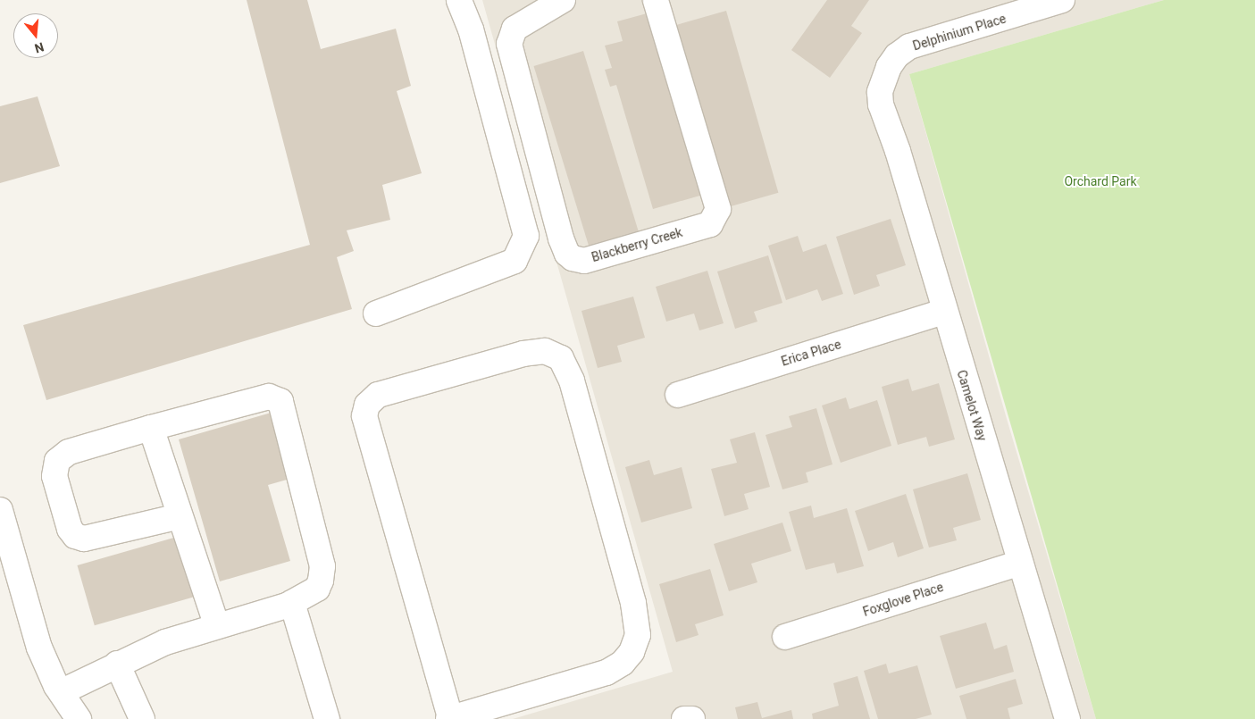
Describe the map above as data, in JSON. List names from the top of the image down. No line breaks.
{"streets":{"street":["Delphinium Place","Blackberry Creek","Erica Place","Camelot Way","Foxglove Place"]},"crossings":[["Delphinium Place","Camelot Way"],["Erica Place","Camelot Way"],["Camelot Way","Foxglove Place"]],"parks":["Orchard Park"],"north":"bottom"}
